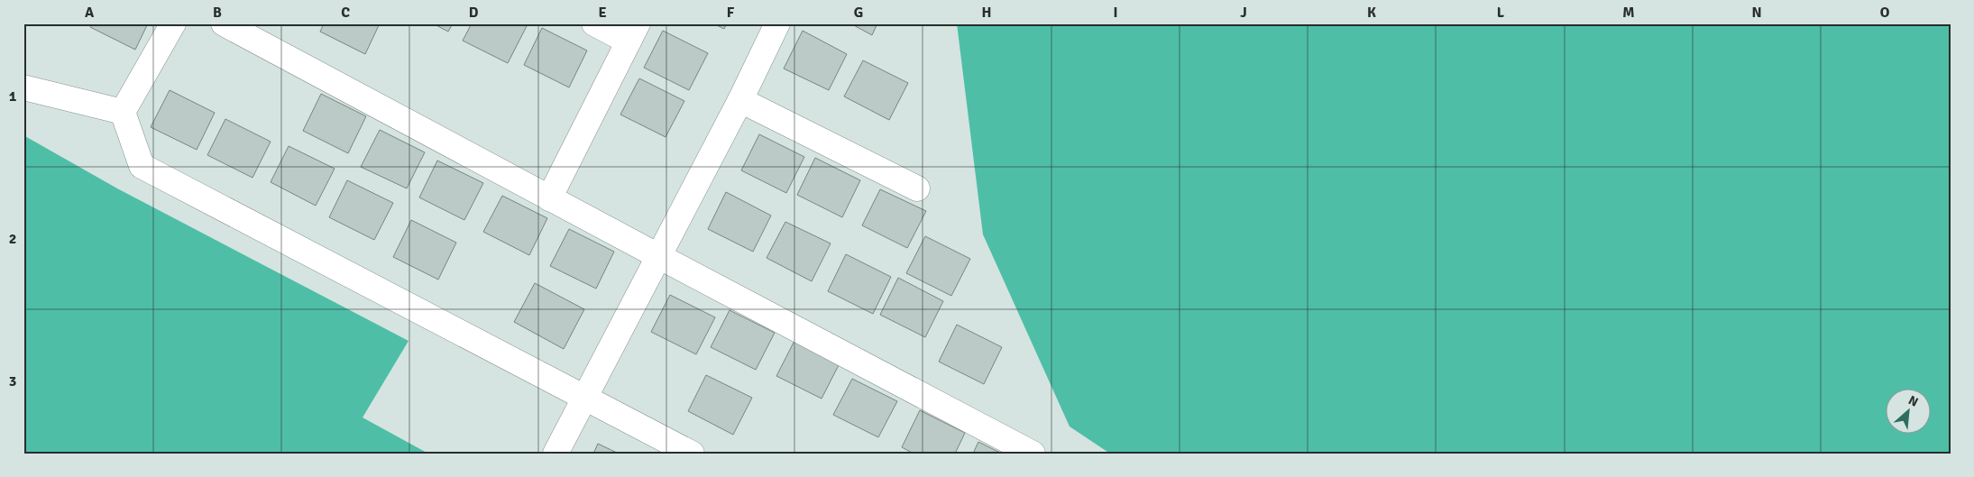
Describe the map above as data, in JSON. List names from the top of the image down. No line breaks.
{"north":"top right","grid":{"columns":["A","B","C","D","E","F","G","H","I","J","K","L","M","N","O"],"rows":["1","2","3"]}}
